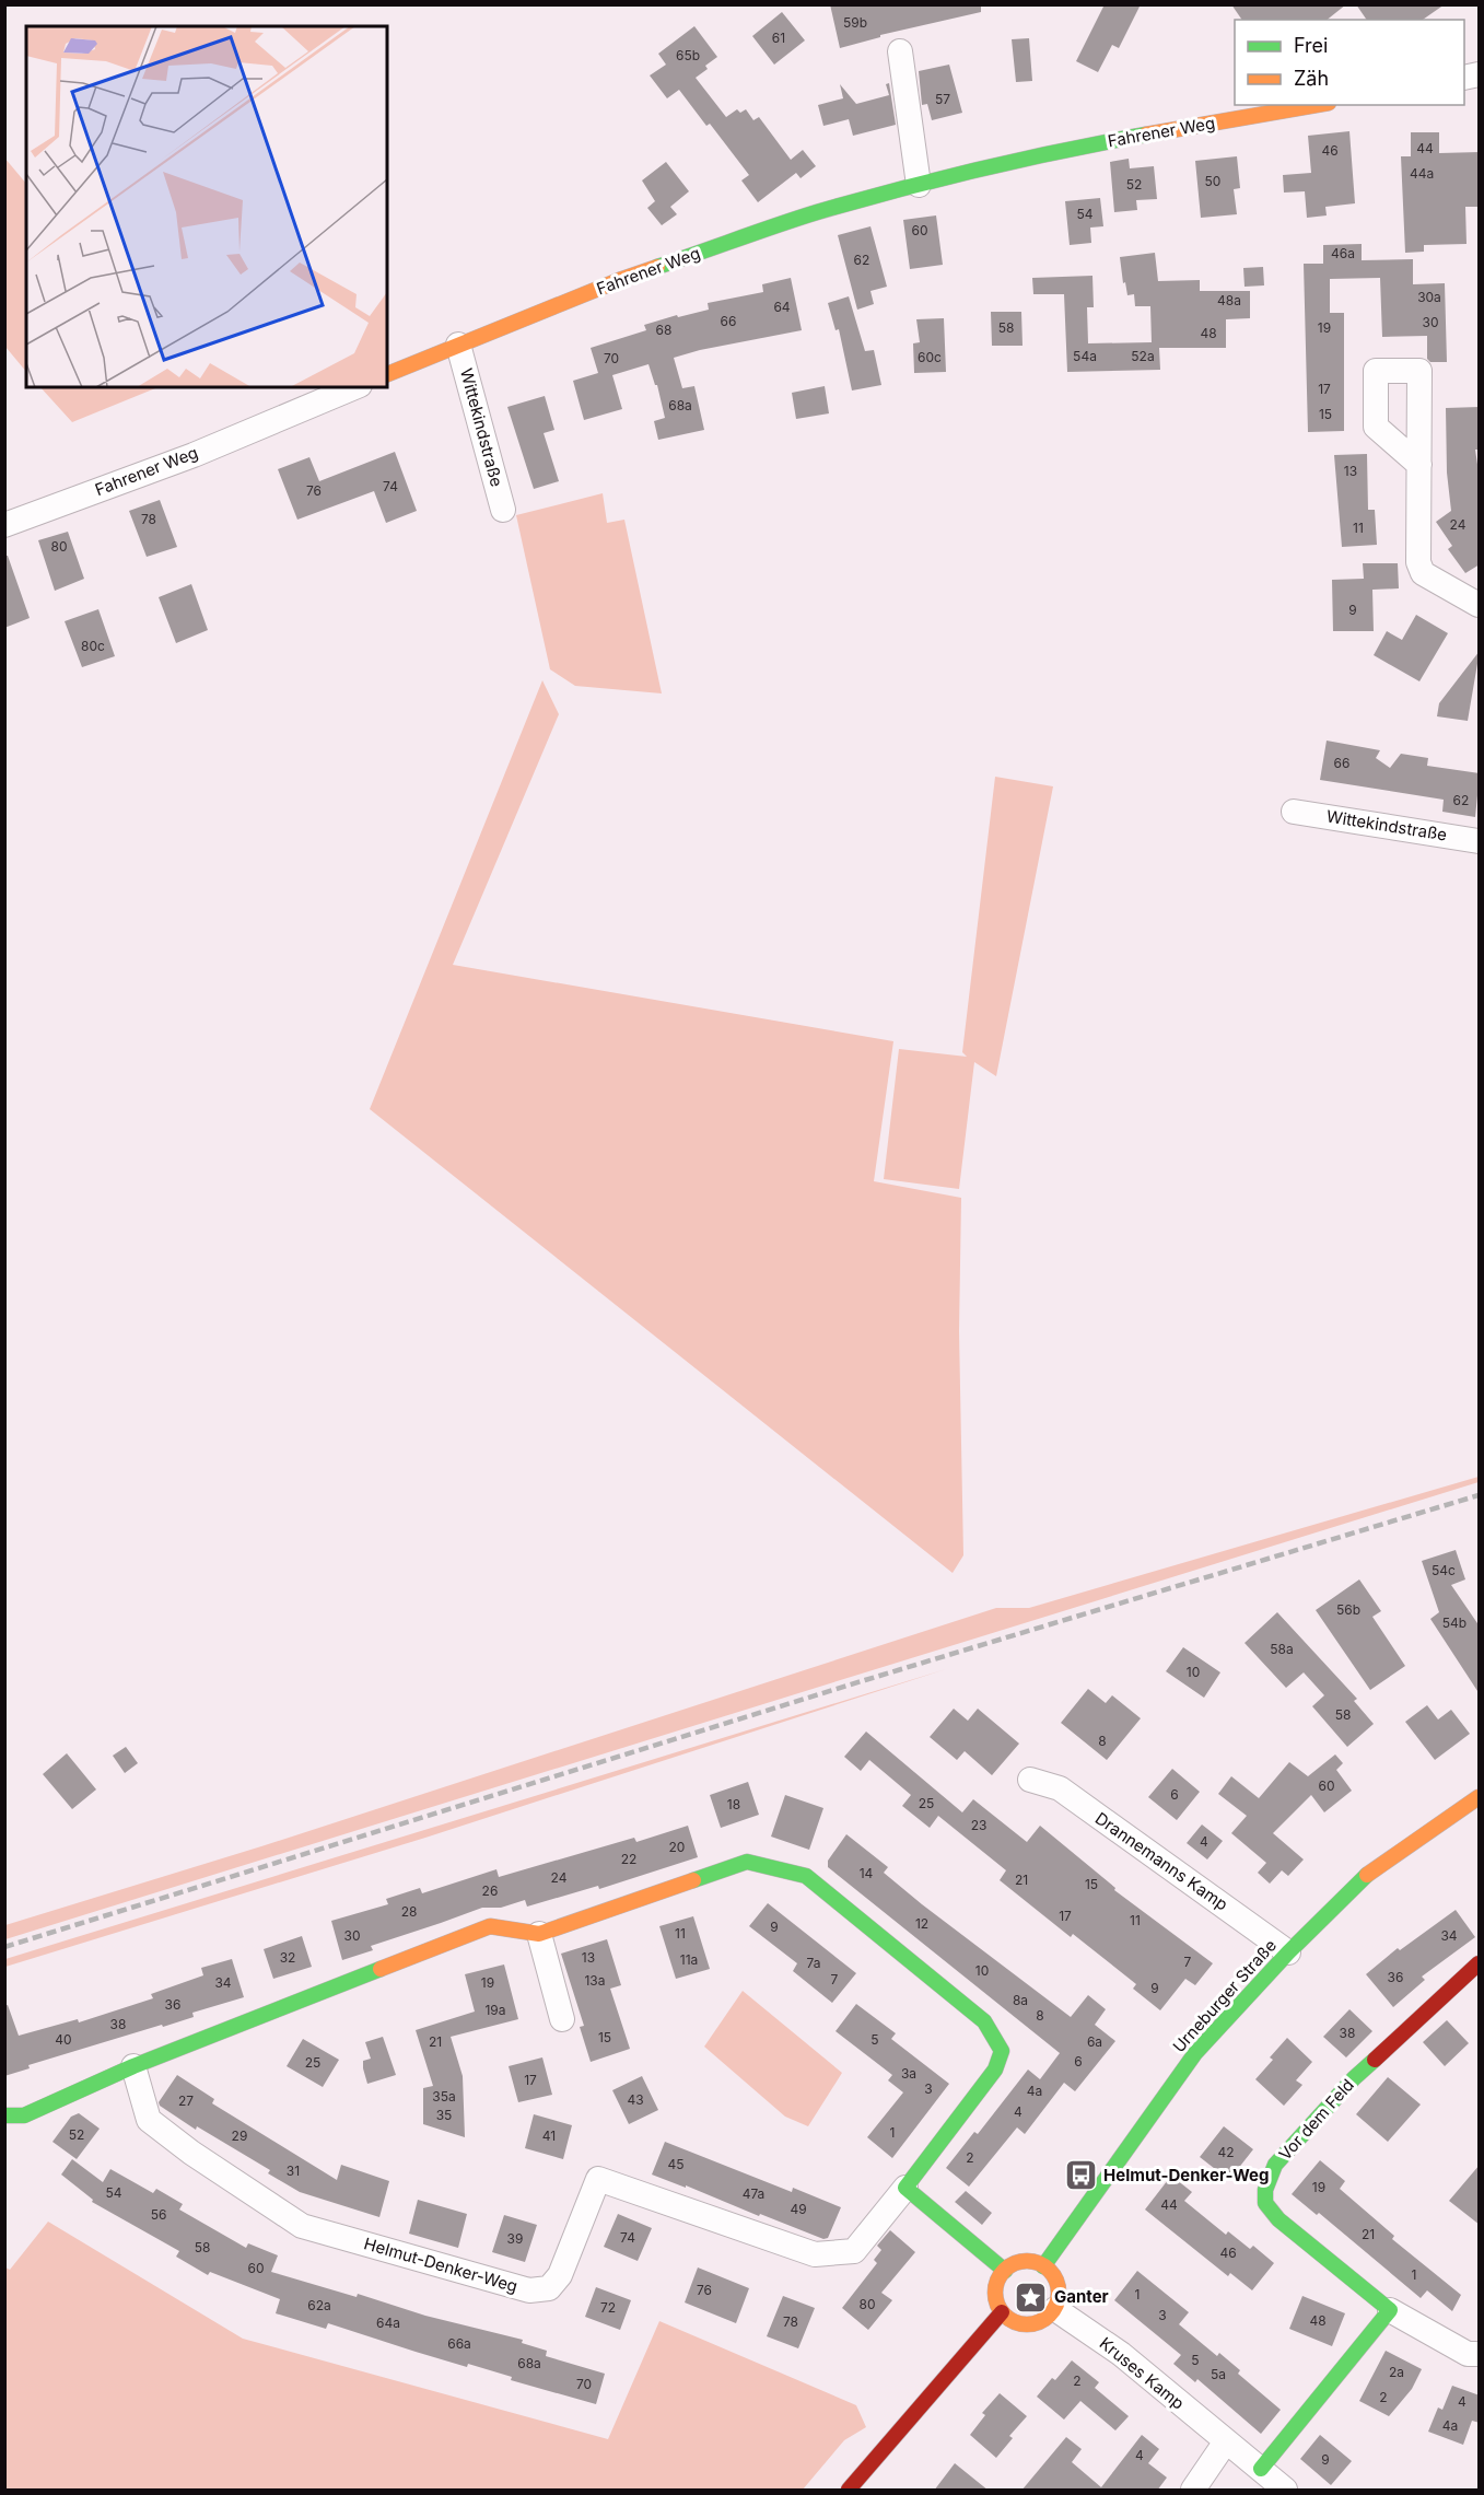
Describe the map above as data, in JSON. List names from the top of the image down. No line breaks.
{"streets":{"street":["Fahrener Weg","Wittekindstraße","Drannemanns Kamp","Urneburger Straße","Vor dem Feld","Helmut-Denker-Weg","Kruses Kamp"]},"crossings":[["Fahrener Weg","Wittekindstraße"],["Drannemanns Kamp","Urneburger Straße"],["Urneburger Straße","Kruses Kamp"]],"places":{"bus stop":["Helmut-Denker-Weg"],"place":["Ganter"]},"house_numbers":["59b","61","65b","57","44","46","44a","50","52","54","60","46a","62","30a","48a","64","66","30","58","19","68","48","54a","52a","60c","70","17","68a","15","13","74","76","78","24","11","80","9","80c","66","62","54c","56b","54b","58a","10","58","8","60","6","25","18","23","4","20","22","14","24","21","15","26","28","17","11","12","9","11","30","34","32","13","11a","7","7a","10","36","7","13a","34","19","9","8a","36","19a","8","38","38","15","40","5","21","6a","6","25","3a","17","3","4a","35a","43","27","4","35","1","52","29","41","42","2","45","31","19","54","47a","44","49","56","21","74","39","58","46","60","1","76","1","80","62a","72","3","48","78","64a","66a","5","68a","2a","5a","2","70","2","4","4a","4","9"],"legend":["Frei","Zäh"]}
